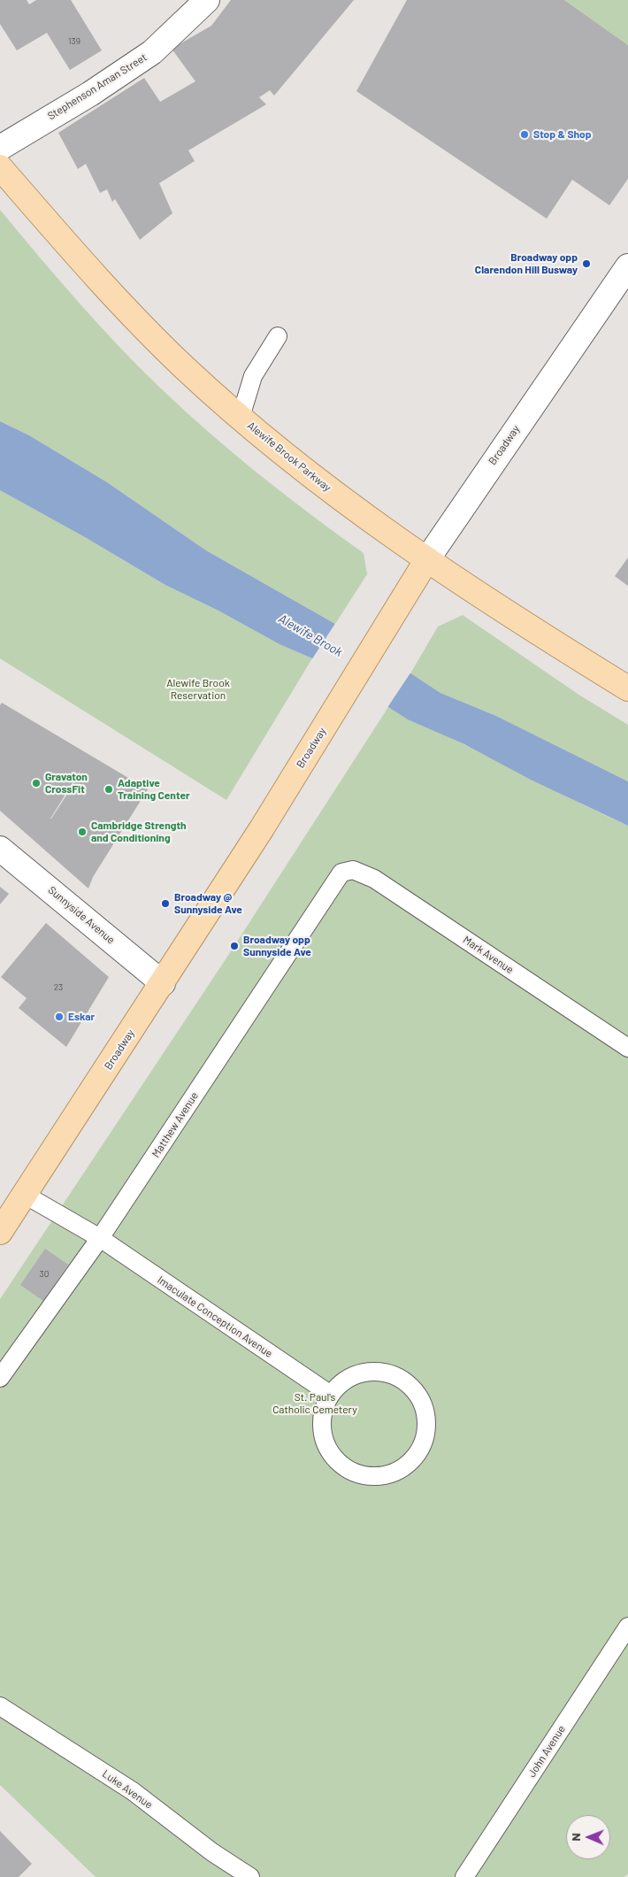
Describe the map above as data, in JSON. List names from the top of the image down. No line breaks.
{"streets":{"main road":["Broadway","Alewife Brook Parkway"],"street":["Stephenson Aman Street","Sunnyside Avenue"],"lane":["Mark Avenue","Matthew Avenue","Imaculate Conception Avenue","John Avenue","Luke Avenue"]},"crossings":[["Broadway","Alewife Brook Parkway"],["Broadway","Sunnyside Avenue"],["Broadway","Imaculate Conception Avenue"],["Mark Avenue","Matthew Avenue"],["Matthew Avenue","Imaculate Conception Avenue"]],"water":["Alewife Brook"],"parks":["Alewife Brook Reservation","St. Paul's Catholic Cemetery"],"places":["Stop & Shop","Broadway opp Clarendon Hill Busway","Gravaton CrossFit","Adaptive Training Center","Cambridge Strength and Conditioning","Broadway @ Sunnyside Ave","Broadway opp Sunnyside Ave","Eskar"],"house_numbers":["139","23","30"],"north":"left"}
